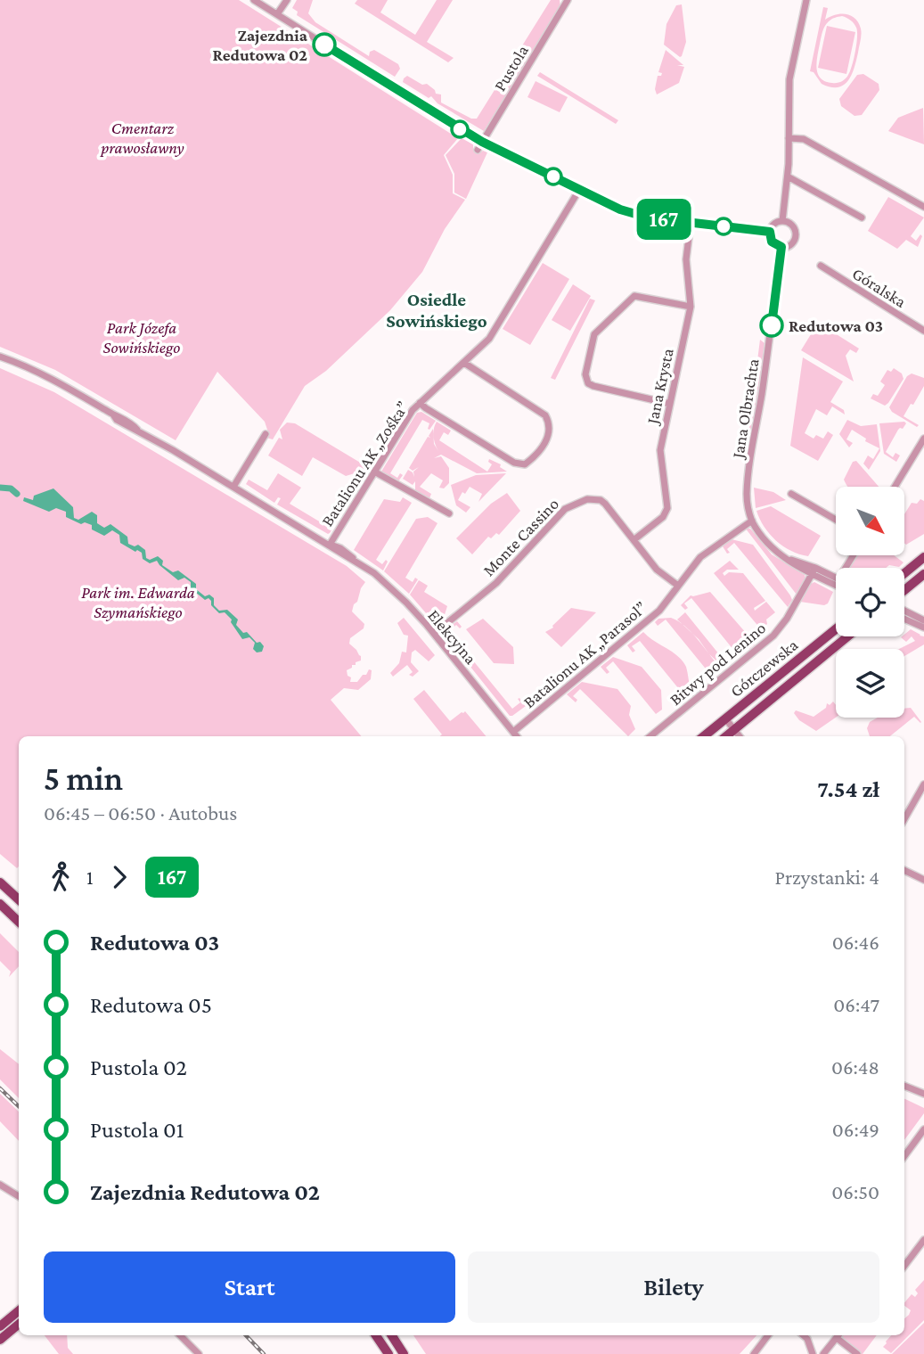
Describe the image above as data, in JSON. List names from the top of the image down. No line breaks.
{"streets":{"main road":["Górczewska"],"street":["Pustola","Góralska","Jana Krysta","Jana Olbrachta","Batalionu AK „Zośka”","Monte Cassino","Elekcyjna","Batalionu AK „Parasol”","Bitwy pod Lenino"]},"crossings":[["Jana Krysta","Monte Cassino"],["Jana Olbrachta","Batalionu AK „Parasol”"],["Jana Olbrachta","Bitwy pod Lenino"],["Batalionu AK „Zośka”","Elekcyjna"],["Monte Cassino","Elekcyjna"],["Monte Cassino","Batalionu AK „Parasol”"],["Elekcyjna","Batalionu AK „Parasol”"]],"districts":["Osiedle Sowińskiego"],"parks":["Cmentarz prawosławny","Park Józefa Sowińskiego","Park im. Edwarda Szymańskiego"],"places":["Zajezdnia Redutowa 02","Redutowa 03"],"lines":["bus line 167"],"north":"bottom right","page":{"on_map":"167","heading":["5 min","06:45 – 06:50 · Autobus","7.54 zł"],"legs":["1","167","Przystanki: 4"],"list":[{"name":"Redutowa 03","value":"06:46"},{"name":"Redutowa 05","value":"06:47"},{"name":"Pustola 02","value":"06:48"},{"name":"Pustola 01","value":"06:49"},{"name":"Zajezdnia Redutowa 02","value":"06:50"}],"buttons":["Start","Bilety"]}}
